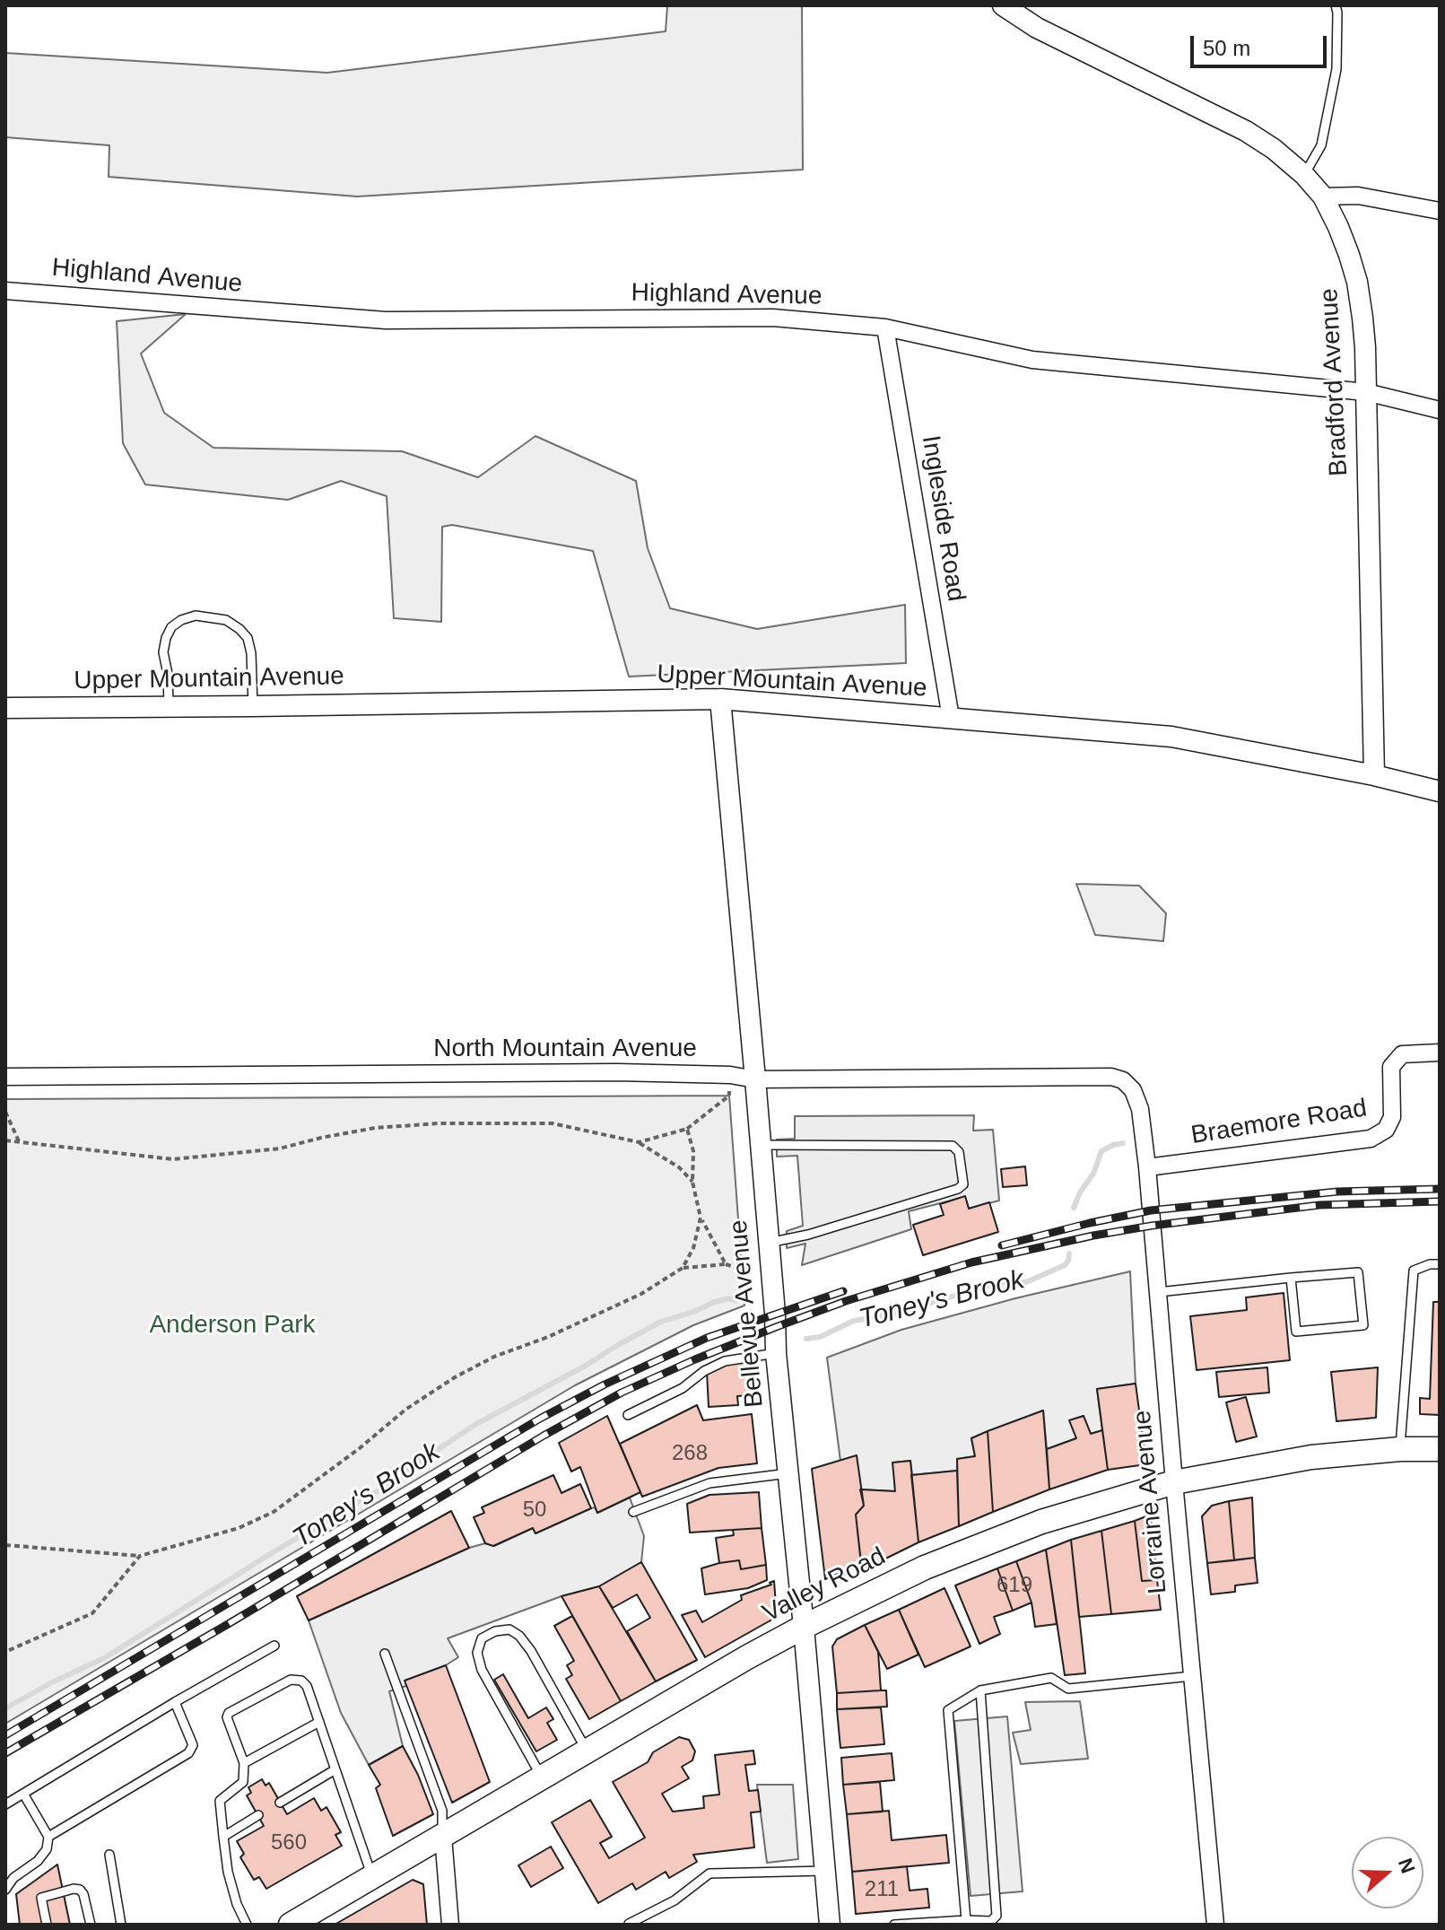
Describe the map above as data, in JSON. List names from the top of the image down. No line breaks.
{"streets":{"main road":["Valley Road"],"street":["Highland Avenue","Bradford Avenue","Ingleside Road","Upper Mountain Avenue","North Mountain Avenue","Braemore Road","Bellevue Avenue","Lorraine Avenue"]},"crossings":[["Highland Avenue","Bradford Avenue"],["Highland Avenue","Ingleside Road"],["Bradford Avenue","Upper Mountain Avenue"],["Ingleside Road","Upper Mountain Avenue"],["Upper Mountain Avenue","Bellevue Avenue"],["North Mountain Avenue","Bellevue Avenue"],["North Mountain Avenue","Lorraine Avenue"],["Braemore Road","Lorraine Avenue"],["Bellevue Avenue","Valley Road"],["Lorraine Avenue","Valley Road"]],"water":["Toney's Brook"],"parks":["Anderson Park"],"house_numbers":["268","50","619","560","211"],"scale_bar":"50 m","north":"right"}
